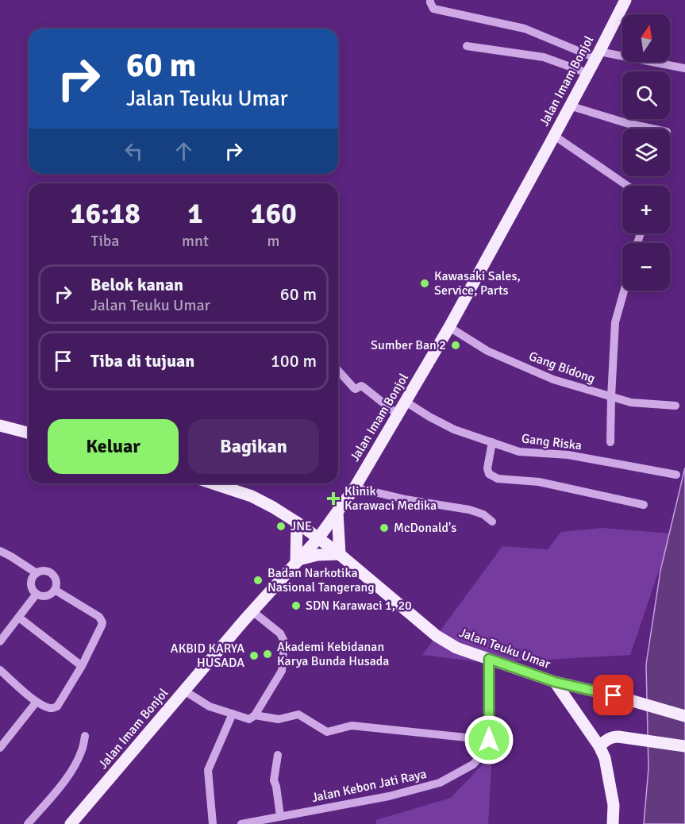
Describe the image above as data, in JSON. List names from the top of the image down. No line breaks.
{"streets":{"main road":["Jalan Imam Bonjol","Jalan Teuku Umar"],"street":["Gang Bidong","Gang Riska","Jalan Kebon Jati Raya"]},"crossings":[["Jalan Imam Bonjol","Gang Bidong"],["Jalan Imam Bonjol","Gang Riska"],["Jalan Imam Bonjol","Jalan Teuku Umar"]],"places":{"other":["Kawasaki Sales, Service, Parts","Sumber Ban 2","JNE","McDonald's","Badan Narkotika Nasional Tangerang","SDN Karawaci 1, 20","Akademi Kebidanan Karya Bunda Husada","AKBID KARYA HUSADA"],"health":["Klinik Karawaci Medika"]},"north":"top","page":{"map_buttons":["+","−"],"turn":["60 m","Jalan Teuku Umar"],"eta":["16:18","Tiba","1","mnt","160","m"],"list":[{"name":"Belok kanan","note":"Jalan Teuku Umar","value":"60 m"},{"name":"Tiba di tujuan","value":"100 m"}],"buttons":["Keluar","Bagikan"]}}
